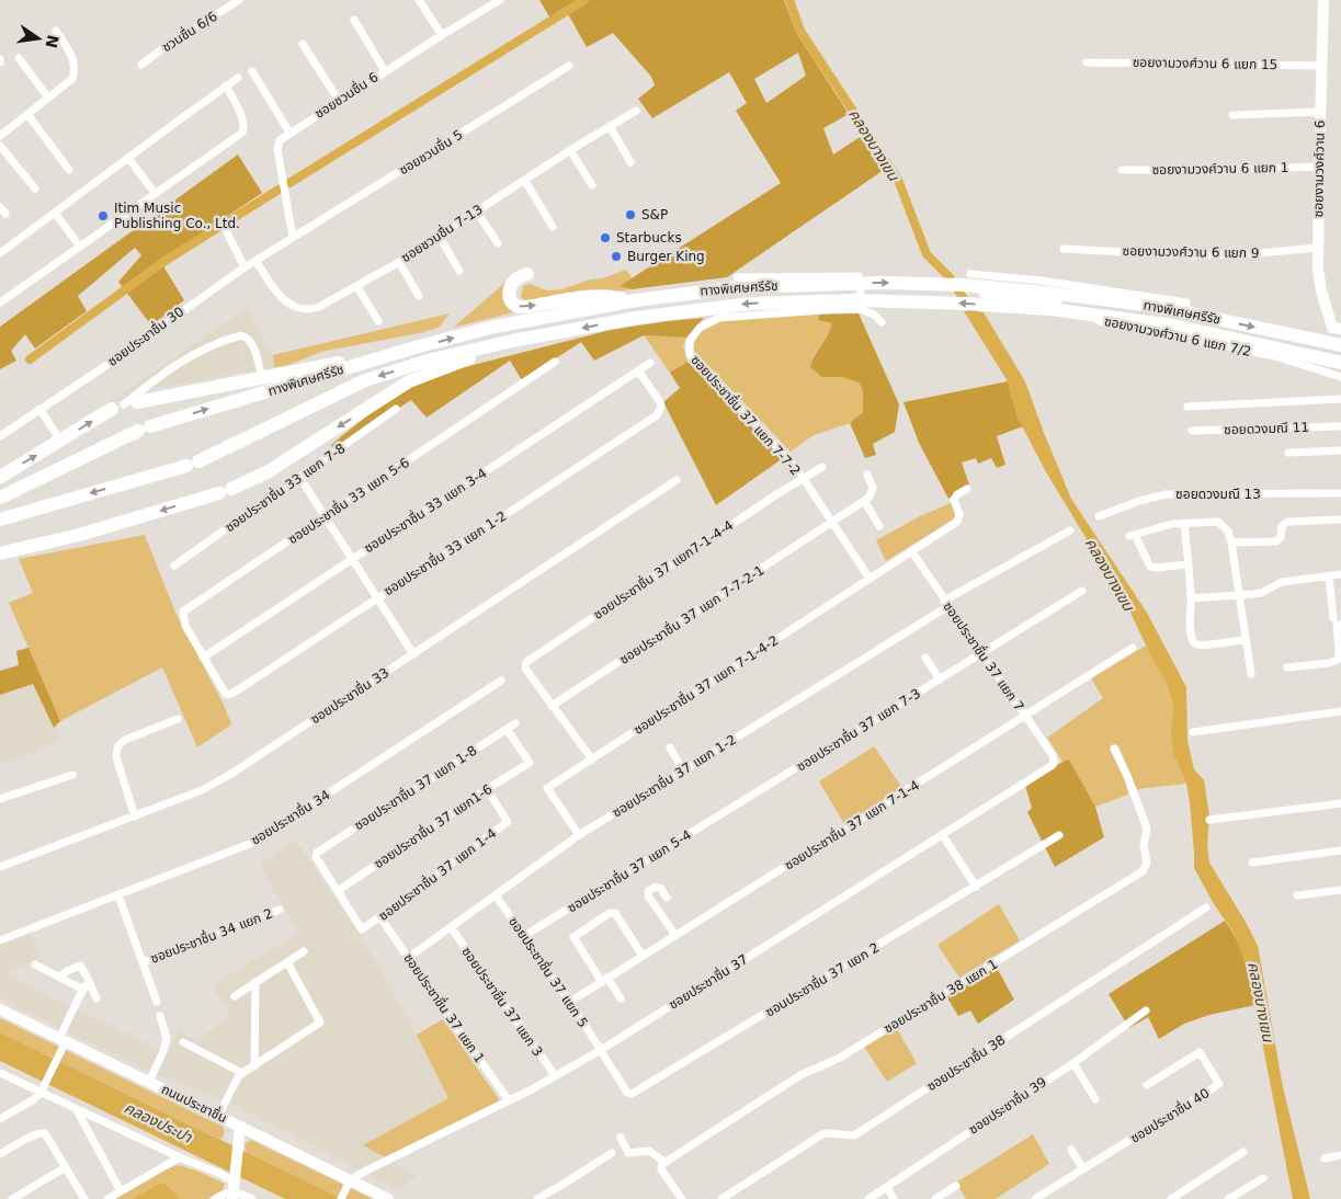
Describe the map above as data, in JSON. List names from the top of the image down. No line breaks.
{"streets":{"highway":["ทางพิเศษศรีรัช"],"main road":["ซอยงามวงศ์วาน 6","ถนนประชาชื่น"],"street":["ชวนชื่น 6/6","ซอยงามวงศ์วาน 6 แยก 15","ซอยชวนชื่น 6","ซอยชวนชื่น 5","ซอยงามวงศ์วาน 6 แยก 1","ซอยชวนชื่น 7-13","ซอยงามวงศ์วาน 6 แยก 9","ซอยประชาชื่น 30","ซอยงามวงศ์วาน 6 แยก 7/2","ซอยประชาชื่น 37 แยก 7-7-2","ซอยดวงมณี 11","ซอยประชาชื่น 33 แยก 7-8","ซอยดวงมณี 13","ซอยประชาชื่น 33 แยก 5-6","ซอยประชาชื่น 33 แยก 3-4","ซอยประชาชื่น 33 แยก 1-2","ซอยประชาชื่น 37 แยก7-1-4-4","ซอยประชาชื่น 37 แยก 7-7-2-1","ซอยประชาชื่น 37 แยก 7","ซอยประชาชื่น 37 แยก 7-1-4-2","ซอยประชาชื่น 33","ซอยประชาชื่น 37 แยก 7-3","ซอยประชาชื่น 37 แยก 1-2","ซอยประชาชื่น 37 แยก 1-8","ซอยประชาชื่น 34","ซอยประชาชื่น 37 แยก 7-1-4","ซอยประชาชื่น 37 แยก1-6","ซอยประชาชื่น 37 แยก 5-4","ซอยประชาชื่น 37 แยก 1-4","ซอยประชาชื่น 34 แยก 2","ซอยประชาชื่น 37 แยก 5","ซอนประชาชื่น 37 แยก 2","ซอยประชาชื่น 37","ซอยประชาชื่น 38 แยก 1","ซอยประชาชื่น 37 แยก 3","ซอยประชาชื่น 37 แยก 1","ซอยประชาชื่น 38","ซอยประชาชื่น 39","ซอยประชาชื่น 40"]},"crossings":[["ซอยงามวงศ์วาน 6 แยก 15","ซอยงามวงศ์วาน 6"],["ซอยชวนชื่น 5","ซอยประชาชื่น 30"],["ซอยงามวงศ์วาน 6 แยก 1","ซอยงามวงศ์วาน 6"],["ซอยงามวงศ์วาน 6","ซอยงามวงศ์วาน 6 แยก 9"],["ซอยชวนชื่น 7-13","ซอยประชาชื่น 30"],["ซอยประชาชื่น 37 แยก 7-7-2","ซอยประชาชื่น 37 แยก7-1-4-4"],["ซอยประชาชื่น 37 แยก 7-7-2","ซอยประชาชื่น 37 แยก 7-7-2-1"],["ซอยประชาชื่น 37 แยก 7-7-2","ซอยประชาชื่น 37 แยก 7-1-4-2"],["ซอยประชาชื่น 33 แยก 5-6","ซอยประชาชื่น 33 แยก 3-4"],["ซอยประชาชื่น 33 แยก 5-6","ซอยประชาชื่น 33 แยก 1-2"],["ซอยประชาชื่น 33 แยก 3-4","ซอยประชาชื่น 33 แยก 1-2"],["ซอยประชาชื่น 37 แยก7-1-4-4","ซอยประชาชื่น 37 แยก 7-7-2-1"],["ซอยประชาชื่น 37 แยก 7","ซอยประชาชื่น 37 แยก 7-1-4-2"],["ซอยประชาชื่น 37 แยก 7","ซอยประชาชื่น 37 แยก 7-3"],["ซอยประชาชื่น 37 แยก 7","ซอยประชาชื่น 37 แยก 1-2"],["ซอยประชาชื่น 37 แยก 7","ซอยประชาชื่น 37 แยก 7-1-4"],["ซอยประชาชื่น 37 แยก 7","ซอยประชาชื่น 37"],["ซอยประชาชื่น 37 แยก 7-1-4-2","ซอยประชาชื่น 37 แยก 1-2"],["ซอยประชาชื่น 37 แยก 7-3","ซอยประชาชื่น 37 แยก 5-4"],["ซอยประชาชื่น 37 แยก 1-2","ซอยประชาชื่น 37 แยก 5"],["ซอยประชาชื่น 37 แยก 1-2","ซอยประชาชื่น 37 แยก 3"],["ซอยประชาชื่น 37 แยก 1-2","ซอยประชาชื่น 37 แยก 1"],["ซอยประชาชื่น 37 แยก 1-8","ซอยประชาชื่น 37 แยก1-6"],["ซอยประชาชื่น 37 แยก 1-8","ซอยประชาชื่น 37 แยก 1-4"],["ซอยประชาชื่น 34","ซอยประชาชื่น 34 แยก 2"],["ซอยประชาชื่น 37 แยก 7-1-4","ซอยประชาชื่น 37 แยก 5"],["ซอยประชาชื่น 37 แยก1-6","ซอยประชาชื่น 37 แยก 1-4"],["ซอยประชาชื่น 37 แยก 5-4","ซอยประชาชื่น 37 แยก 5"],["ซอยประชาชื่น 37 แยก 1-4","ซอยประชาชื่น 37 แยก 1"],["ซอยประชาชื่น 37 แยก 5","ซอนประชาชื่น 37 แยก 2"],["ซอยประชาชื่น 37 แยก 5","ซอยประชาชื่น 37"],["ซอนประชาชื่น 37 แยก 2","ซอยประชาชื่น 37"],["ซอยประชาชื่น 37","ซอยประชาชื่น 37 แยก 3"],["ซอยประชาชื่น 37","ซอยประชาชื่น 37 แยก 1"],["ซอยประชาชื่น 37","ถนนประชาชื่น"]],"water":["คลองบางเขน","คลองประปา"],"places":["S&P","Itim Music Publishing Co., Ltd.","Starbucks","Burger King"],"north":"right"}
